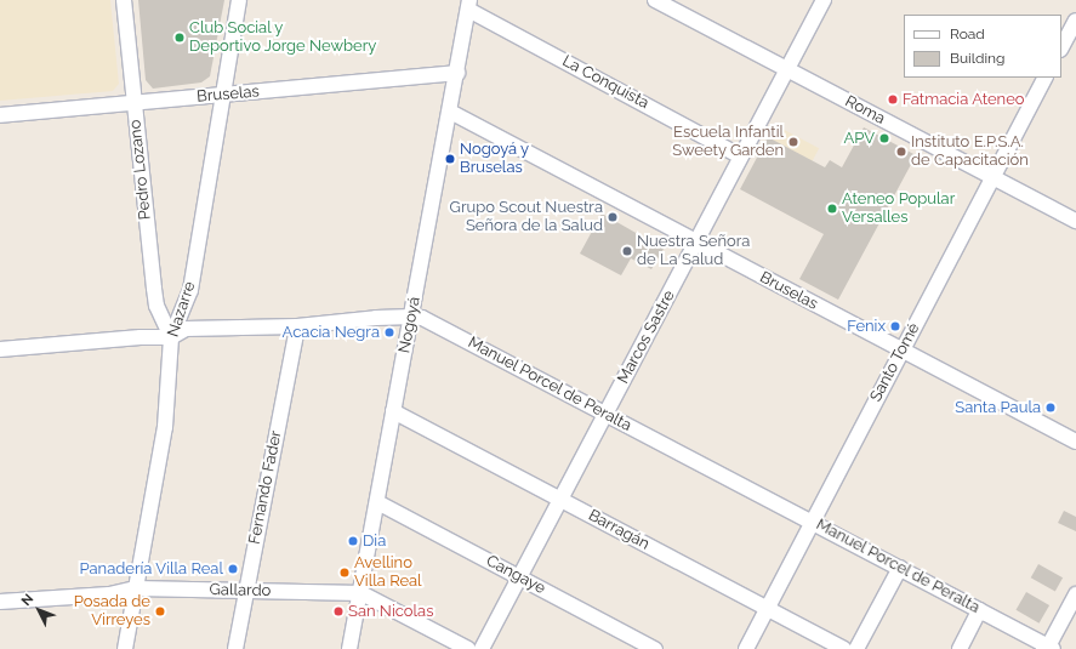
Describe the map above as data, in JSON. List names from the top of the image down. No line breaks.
{"streets":{"street":["La Conquista","Bruselas","Roma","Pedro Lozano","Nazarre","Nogoyá","Marcos Sastre","Santo Tomé","Manuel Porcel de Peralta","Fernando Fader","Barragán","Cangaye","Gallardo"]},"crossings":[["La Conquista","Nogoyá"],["La Conquista","Marcos Sastre"],["Bruselas","Pedro Lozano"],["Bruselas","Nazarre"],["Bruselas","Nogoyá"],["Bruselas","Marcos Sastre"],["Bruselas","Santo Tomé"],["Roma","Marcos Sastre"],["Roma","Santo Tomé"],["Pedro Lozano","Nazarre"],["Pedro Lozano","Manuel Porcel de Peralta"],["Nazarre","Manuel Porcel de Peralta"],["Nazarre","Gallardo"],["Nogoyá","Manuel Porcel de Peralta"],["Nogoyá","Barragán"],["Nogoyá","Cangaye"],["Nogoyá","Gallardo"],["Marcos Sastre","Manuel Porcel de Peralta"],["Marcos Sastre","Barragán"],["Marcos Sastre","Cangaye"],["Santo Tomé","Manuel Porcel de Peralta"],["Santo Tomé","Barragán"],["Manuel Porcel de Peralta","Fernando Fader"],["Fernando Fader","Gallardo"]],"places":["Club Social y Deportivo Jorge Newbery","Fatmacia Ateneo","APV","Escuela Infantil Sweety Garden","Instituto E.P.S.A. de Capacitación","Nogoyá y Bruselas","Ateneo Popular Versalles","Grupo Scout Nuestra Señora de la Salud","Nuestra Señora de La Salud","Fenix","Acacia Negra","Santa Paula","Dia","Panadería Villa Real","Avellino Villa Real","Posada de Virreyes","San Nicolas"],"legend":["Road","Building"],"north":"top left"}
